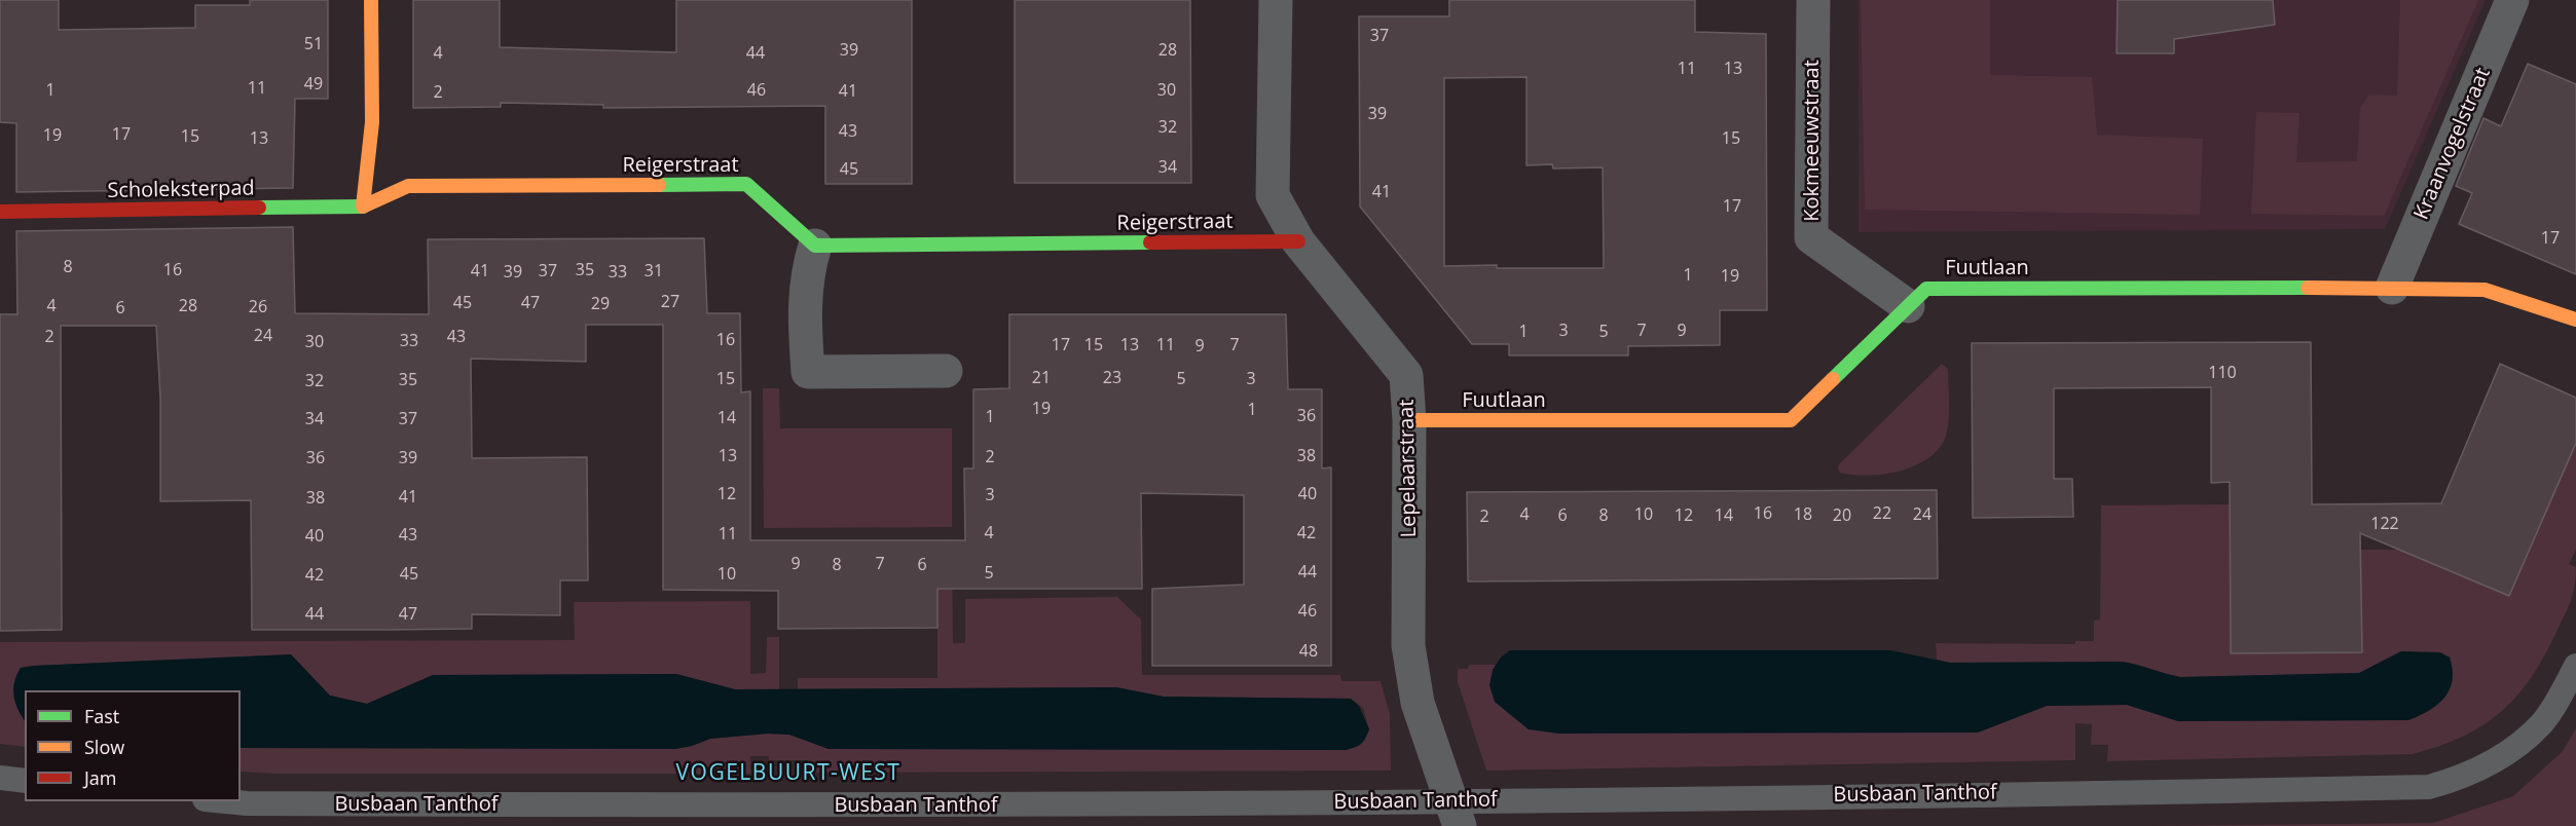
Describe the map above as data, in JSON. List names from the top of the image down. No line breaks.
{"streets":{"street":["Kokmeeuwstraat","Kraanvogelstraat","Reigerstraat","Scholeksterpad","Fuutlaan","Lepelaarstraat"],"lane":["Busbaan Tanthof"]},"crossings":[["Kokmeeuwstraat","Fuutlaan"],["Kraanvogelstraat","Fuutlaan"],["Reigerstraat","Scholeksterpad"],["Reigerstraat","Lepelaarstraat"],["Fuutlaan","Lepelaarstraat"],["Lepelaarstraat","Busbaan Tanthof"]],"districts":["VOGELBUURT-WEST"],"house_numbers":["37","51","39","28","4","44","11","13","49","11","1","46","30","41","2","39","32","43","17","19","15","13","15","34","45","41","17","17","8","16","35","41","37","31","39","33","1","19","27","45","47","29","4","28","26","6","3","7","9","1","5","24","2","43","16","33","30","17","15","13","11","7","9","110","21","23","15","5","3","35","32","19","1","36","1","14","34","37","13","38","2","36","39","12","40","3","41","38","16","22","4","10","18","24","6","8","12","14","20","2","122","4","42","11","43","40","9","7","8","6","44","5","45","10","42","46","44","47","48"],"legend":["Fast","Slow","Jam"]}
